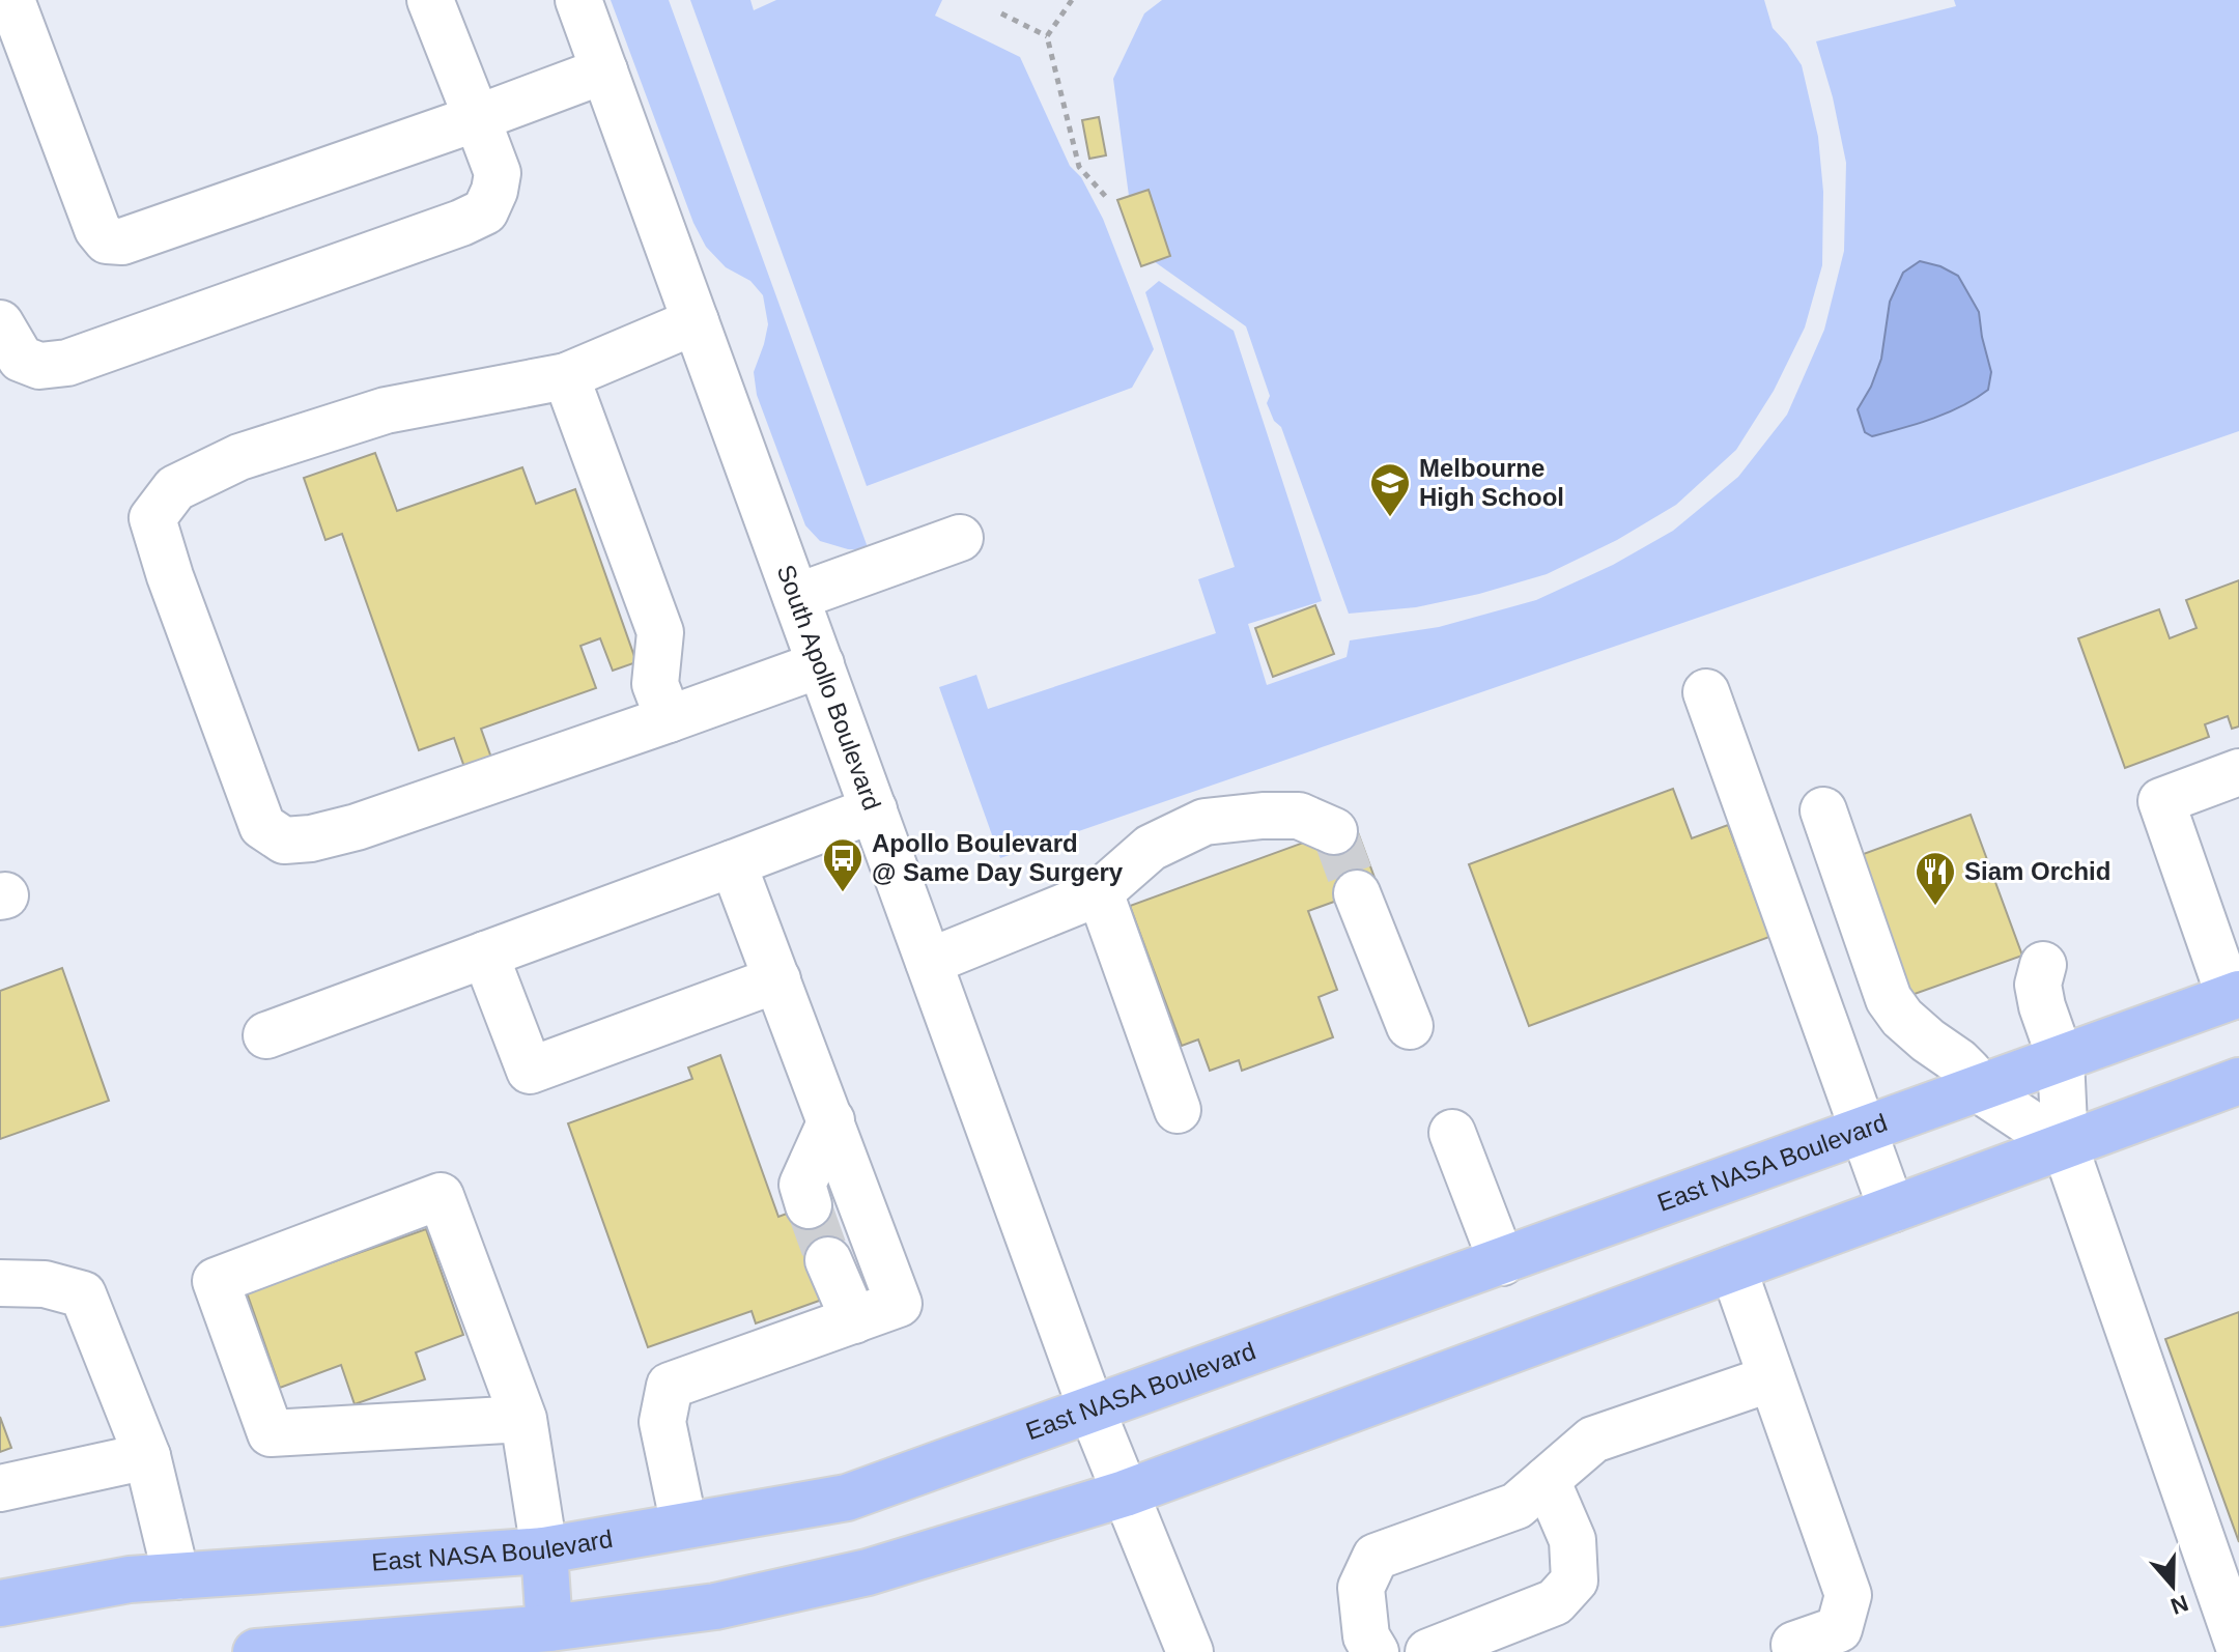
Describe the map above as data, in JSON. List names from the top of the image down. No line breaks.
{"streets":{"main road":["East NASA Boulevard"],"street":["South Apollo Boulevard"]},"crossings":[["South Apollo Boulevard","East NASA Boulevard"]],"places":{"school or university":["Melbourne High School"],"bus stop":["Apollo Boulevard @ Same Day Surgery"],"restaurant":["Siam Orchid"]},"north":"bottom"}
